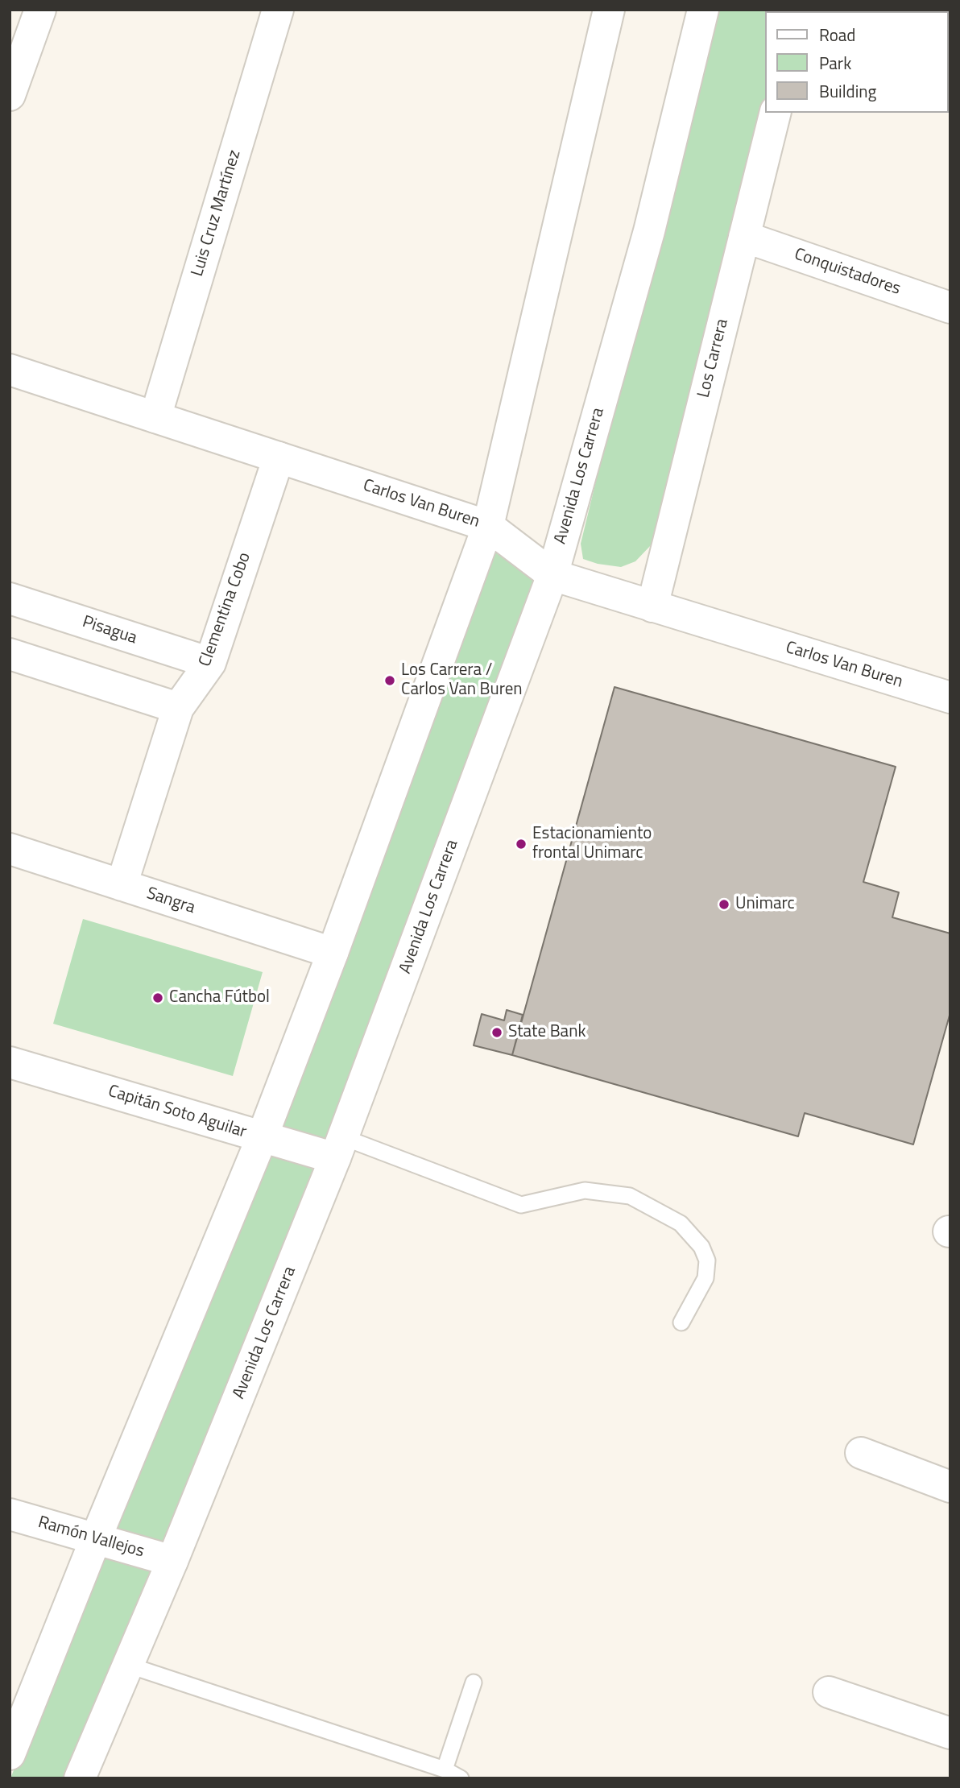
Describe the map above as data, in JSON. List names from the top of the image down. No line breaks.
{"streets":{"street":["Luis Cruz Martínez","Conquistadores","Los Carrera","Avenida Los Carrera","Carlos Van Buren","Clementina Cobo","Pisagua","Sangra","Capitán Soto Aguilar","Ramón Vallejos"]},"crossings":[["Luis Cruz Martínez","Carlos Van Buren"],["Conquistadores","Los Carrera"],["Los Carrera","Carlos Van Buren"],["Avenida Los Carrera","Carlos Van Buren"],["Avenida Los Carrera","Capitán Soto Aguilar"],["Avenida Los Carrera","Ramón Vallejos"],["Carlos Van Buren","Clementina Cobo"],["Clementina Cobo","Pisagua"],["Clementina Cobo","Sangra"]],"places":["Los Carrera / Carlos Van Buren","Estacionamiento frontal Unimarc","Unimarc","Cancha Fútbol","State Bank"],"legend":["Road","Park","Building"]}
